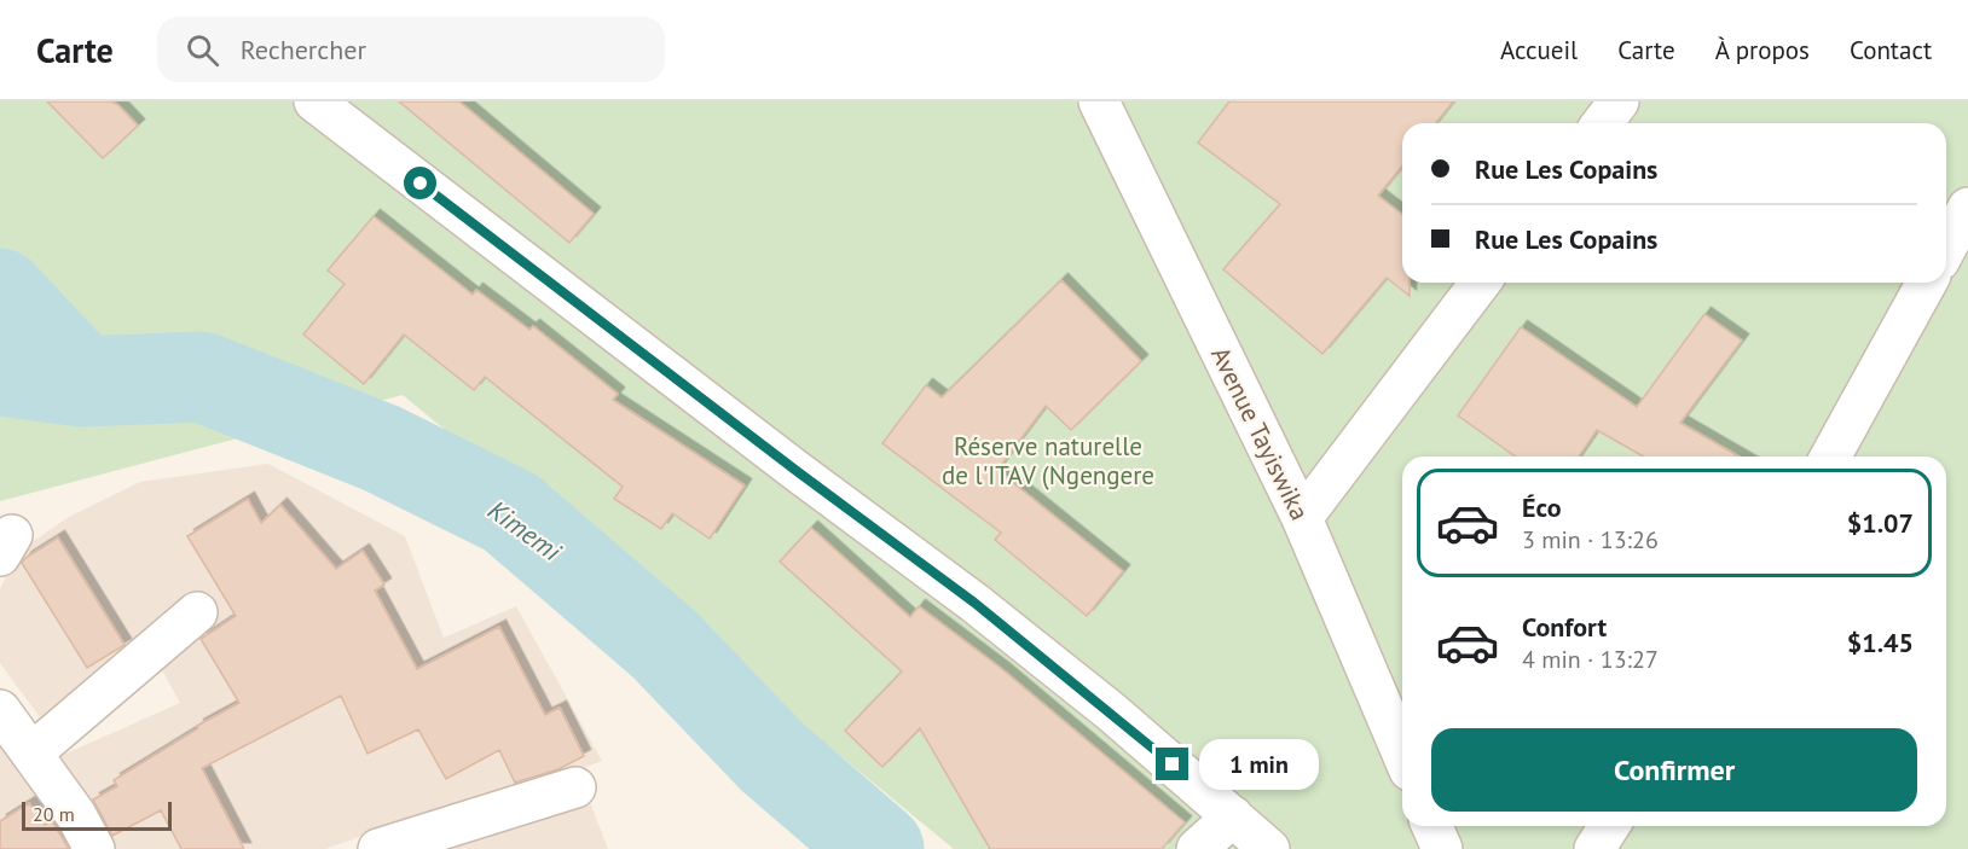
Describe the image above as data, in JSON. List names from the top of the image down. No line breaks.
{"streets":{"street":["Avenue Tayiswika"]},"water":["Kimemi"],"parks":["Réserve naturelle de l'ITAV (Ngengere"],"scale_bar":"20 m","page":{"header":"Carte","search":"Rechercher","nav":["Accueil","Carte","À propos","Contact"],"banner":["Rue Les Copains","Rue Les Copains"],"list":[{"name":"Éco","note":"3 min · 13:26","value":"$1.07"},{"name":"Confort","note":"4 min · 13:27","value":"$1.45"}],"buttons":"Confirmer","bubble":"1 min","scale":"20 m"}}
